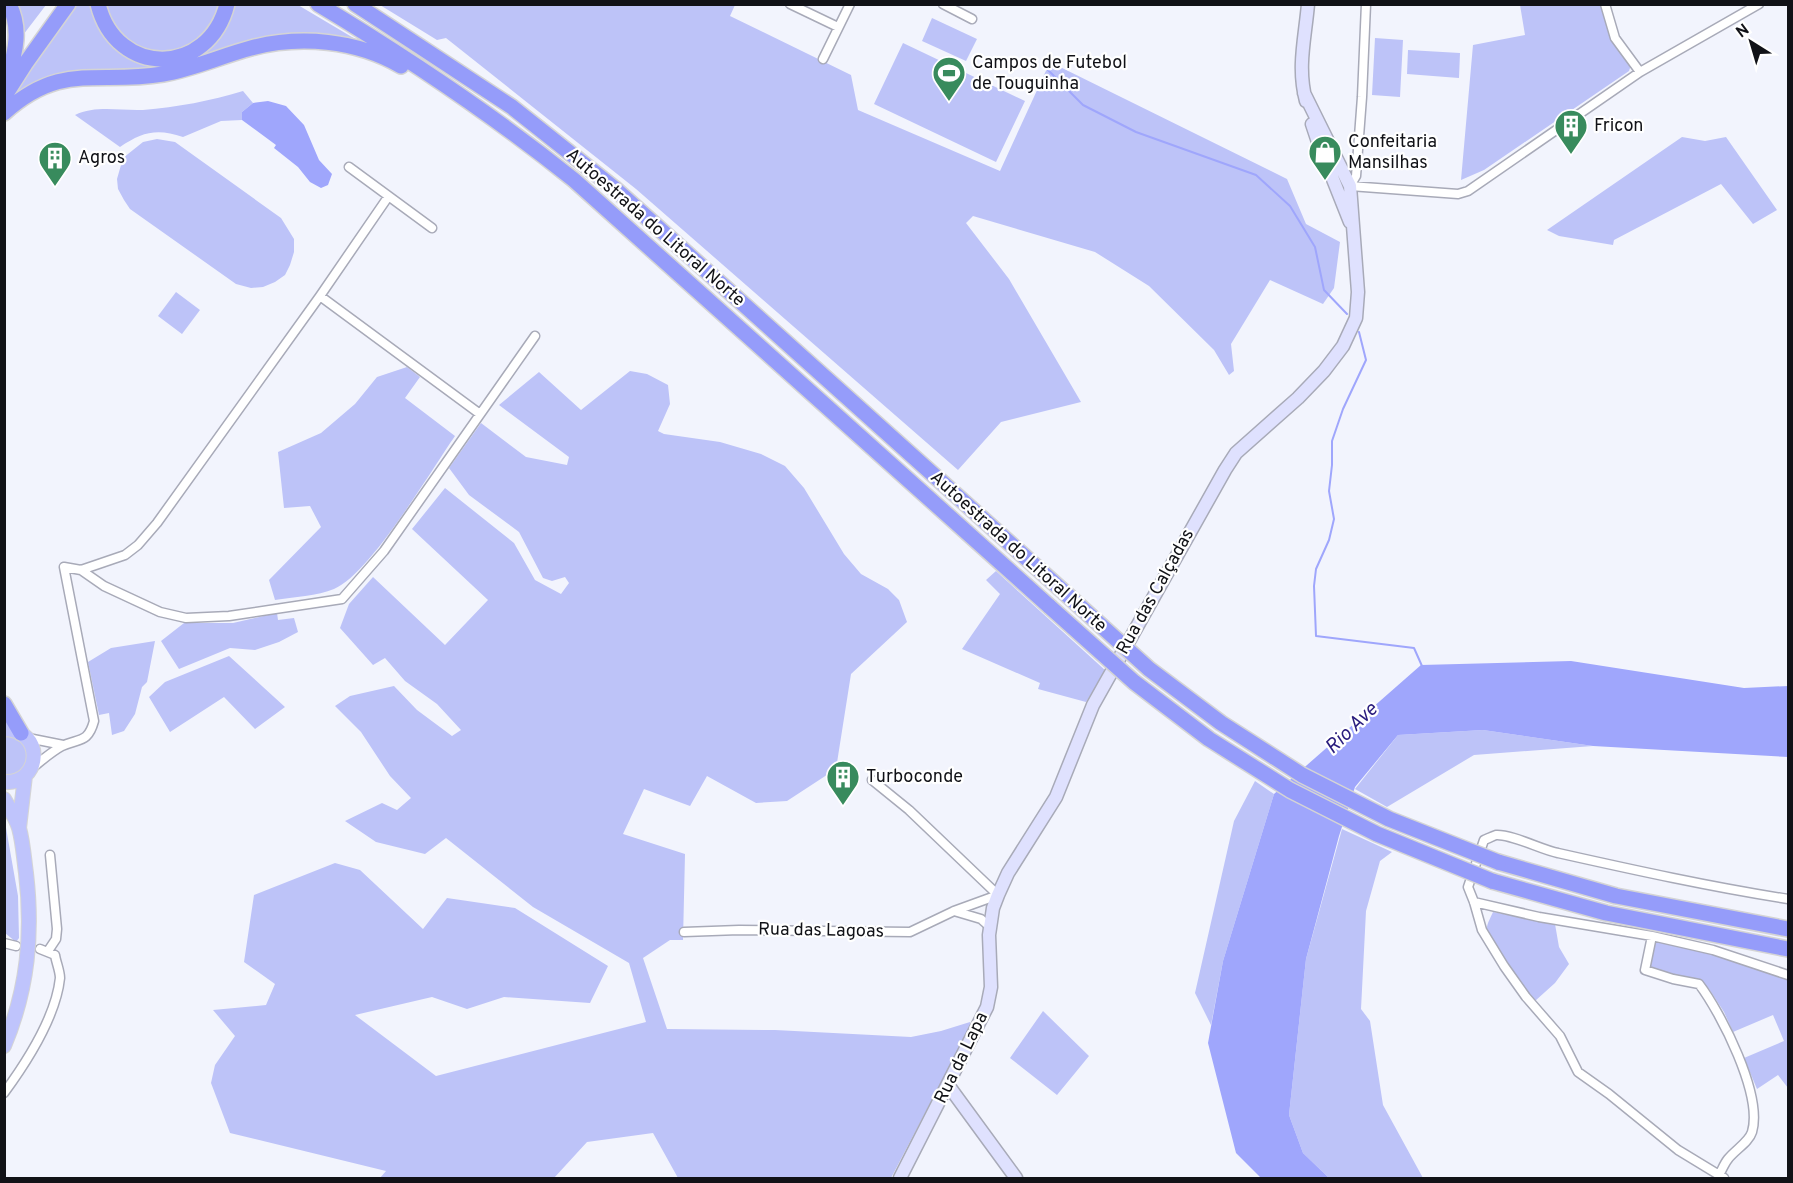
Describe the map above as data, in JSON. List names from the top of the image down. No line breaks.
{"streets":{"highway":["Autoestrada do Litoral Norte"],"main road":["Rua das Calçadas","Rua da Lapa"],"street":["Rua das Lagoas"]},"crossings":[["Rua das Calçadas","Rua das Lagoas"],["Rua das Calçadas","Rua da Lapa"],["Rua das Lagoas","Rua da Lapa"]],"water":["Rio Ave"],"places":{"sports":["Campos de Futebol de Touguinha"],"building":["Fricon","Agros","Turboconde"],"shop":["Confeitaria Mansilhas"]},"north":"top left"}
